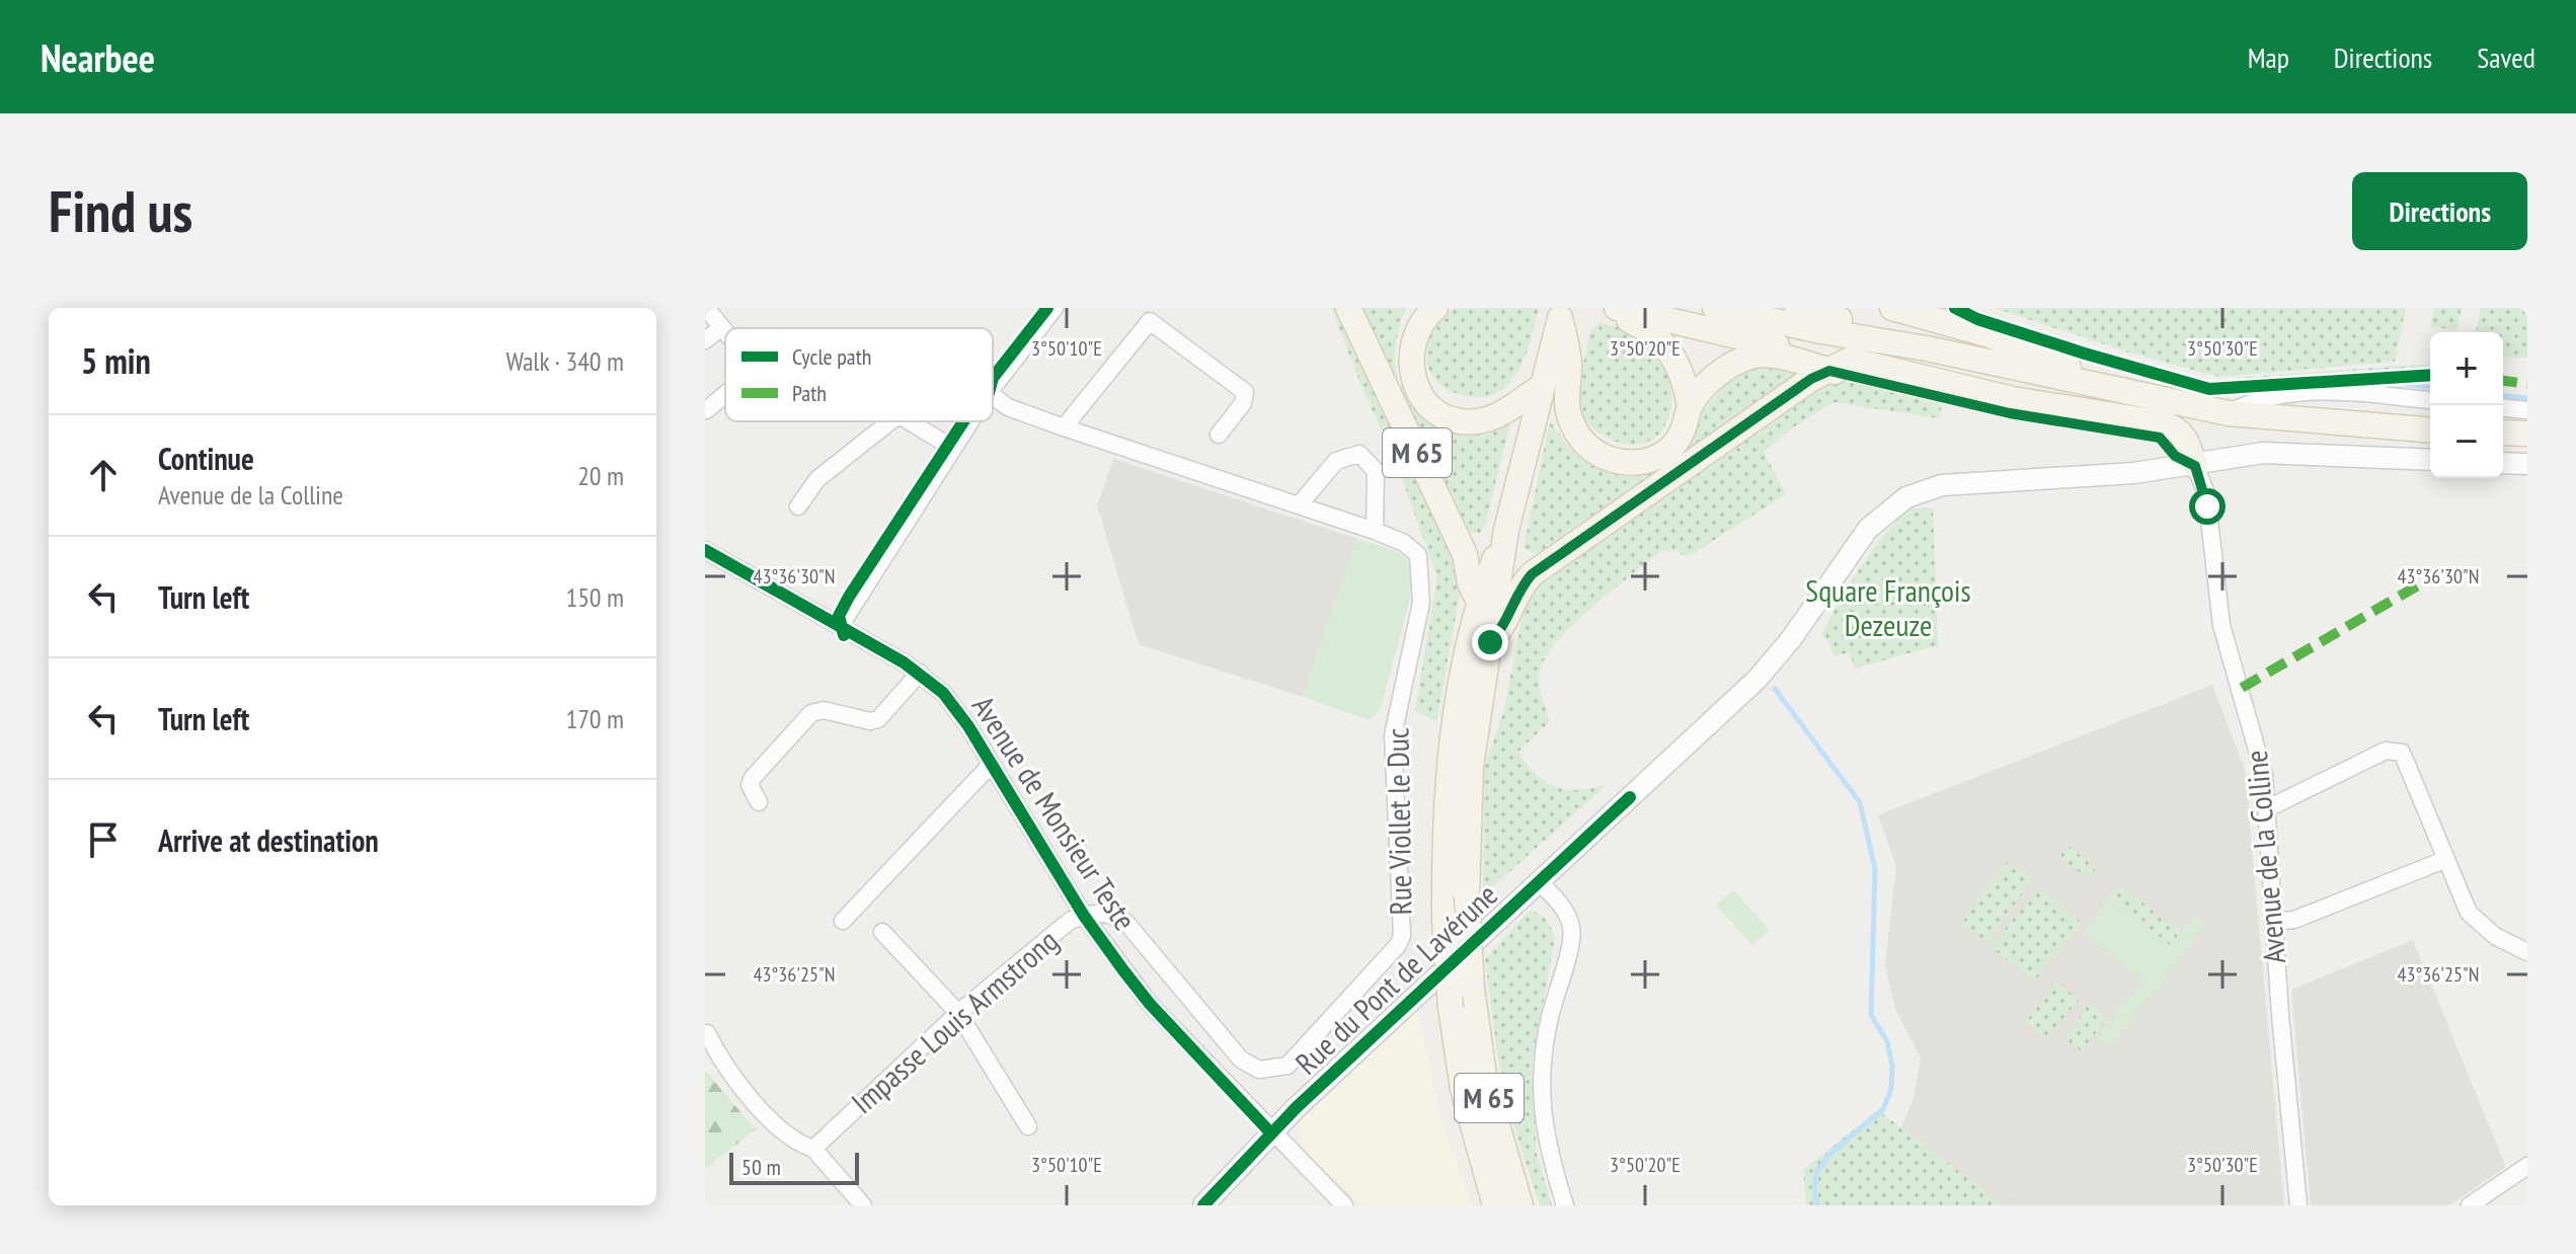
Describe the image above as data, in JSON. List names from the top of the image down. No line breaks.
{"streets":{"main road":["M 65"],"street":["Avenue de Monsieur Teste","Rue Viollet le Duc","Avenue de la Colline","Rue du Pont de Lavérune","Impasse Louis Armstrong"]},"crossings":[["Avenue de Monsieur Teste","Rue Viollet le Duc"],["Avenue de Monsieur Teste","Rue du Pont de Lavérune"],["Avenue de Monsieur Teste","Impasse Louis Armstrong"],["Rue Viollet le Duc","Impasse Louis Armstrong"],["Avenue de la Colline","Rue du Pont de Lavérune"]],"parks":["Square François Dezeuze"],"legend":["Cycle path","Path"],"scale_bar":"50 m","page":{"header":"Nearbee","nav":["Map","Directions","Saved"],"buttons":"Directions","title":"Find us","heading":["5 min","Walk · 340 m"],"map_buttons":["+","−"],"list":[["Continue","Avenue de la Colline","20 m"],["Turn left","150 m"],["Turn left","170 m"],"Arrive at destination"],"scale":"50 m"},"coordinates":["3°50'10\"E","3°50'20\"E","3°50'30\"E","43°36'30\"N","43°36'25\"N"]}
